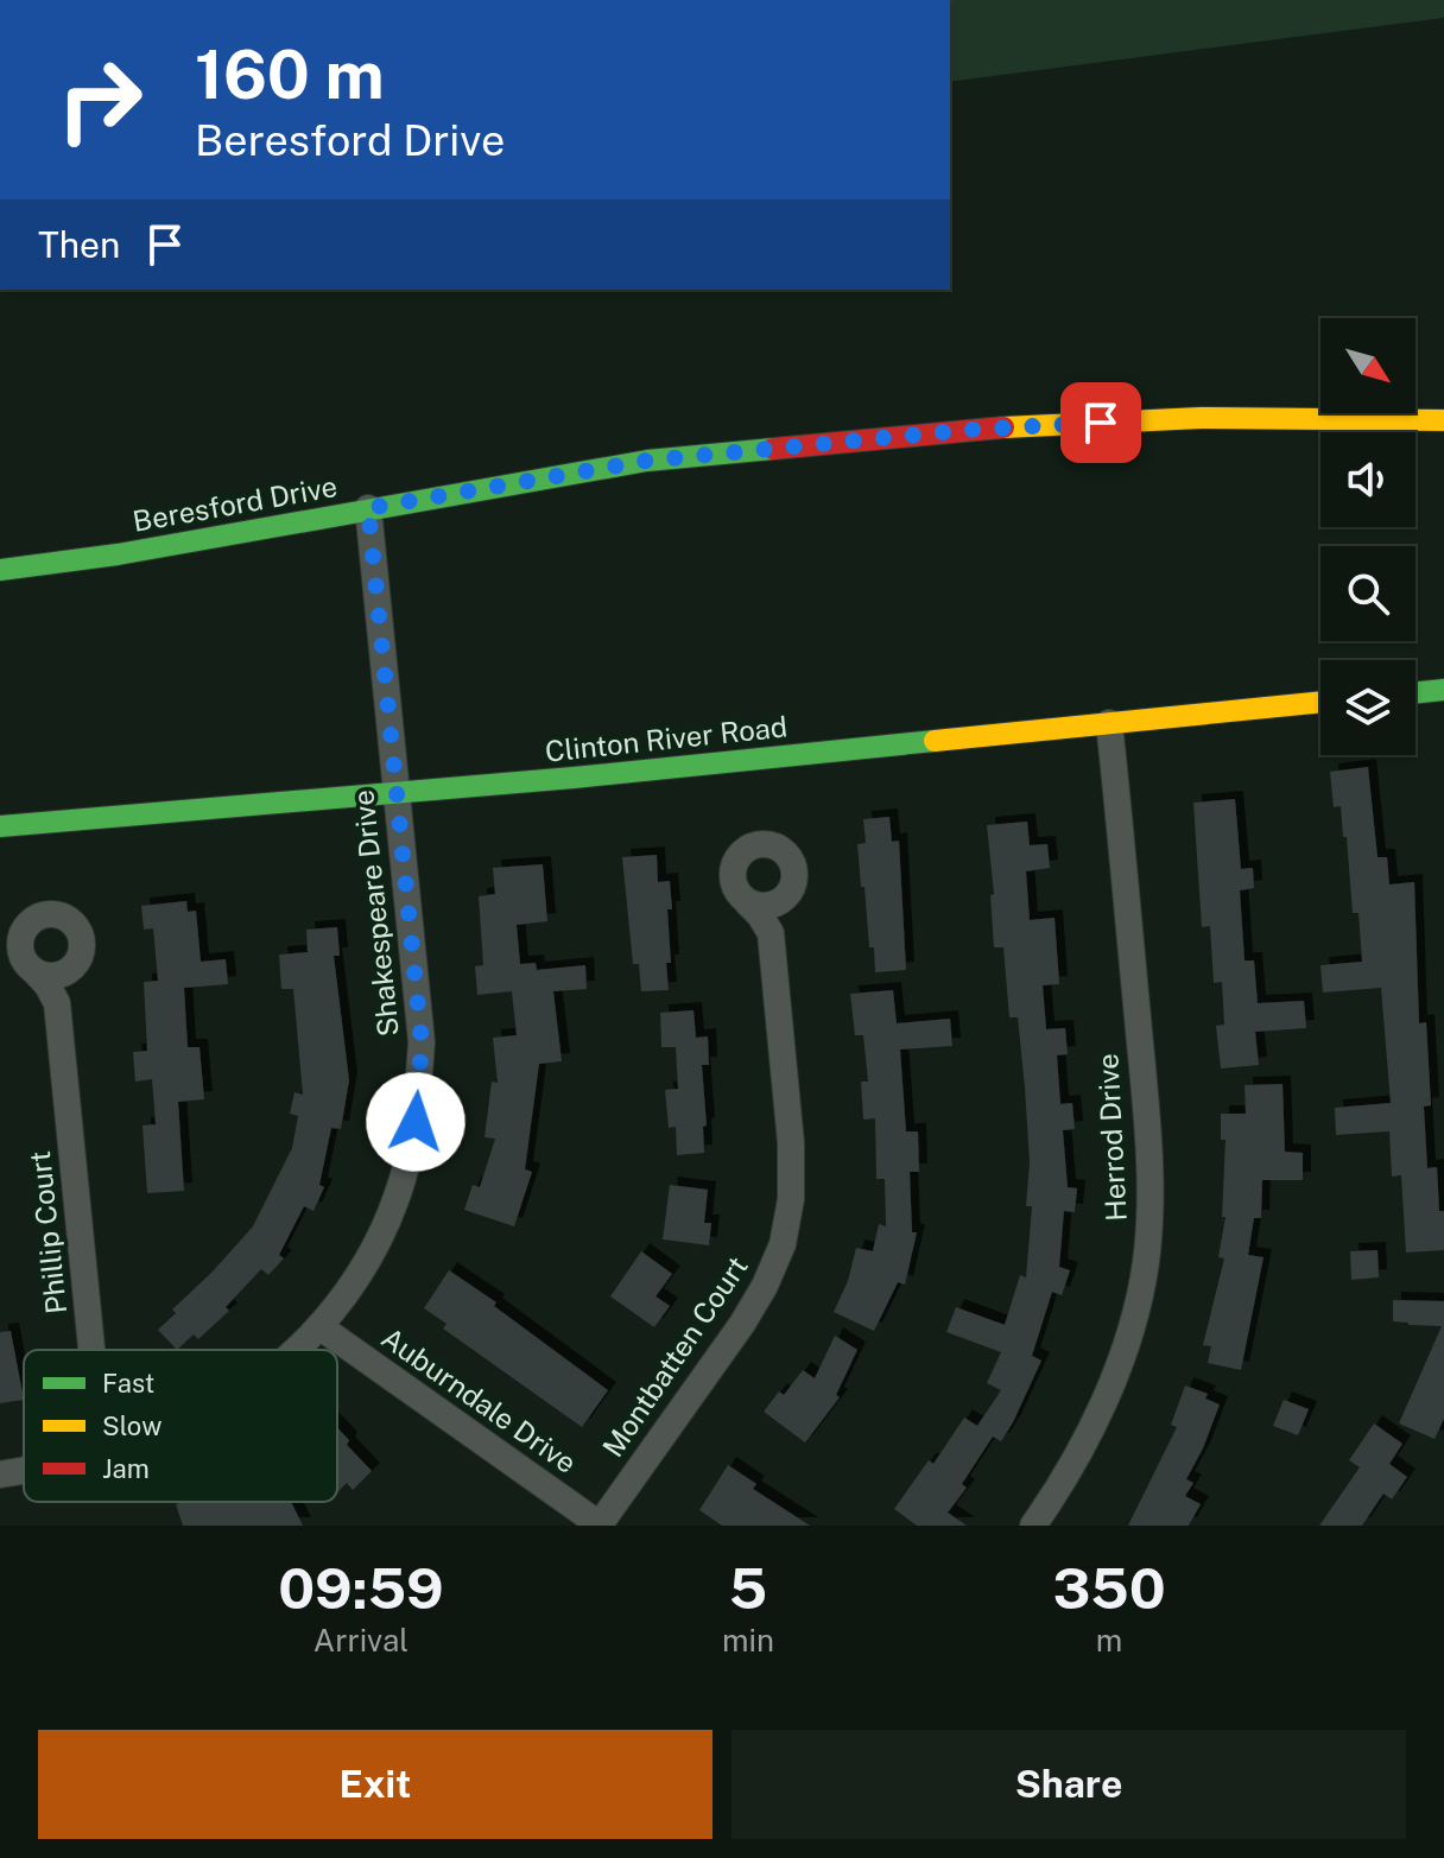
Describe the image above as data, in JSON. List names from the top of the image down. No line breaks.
{"streets":{"street":["Beresford Drive","Clinton River Road","Shakespeare Drive","Herrod Drive","Phillip Court","Montbatten Court","Auburndale Drive"]},"crossings":[["Beresford Drive","Shakespeare Drive"],["Clinton River Road","Shakespeare Drive"],["Clinton River Road","Herrod Drive"],["Shakespeare Drive","Auburndale Drive"],["Montbatten Court","Auburndale Drive"]],"legend":["Fast","Slow","Jam"],"north":"bottom right","page":{"turn":["160 m","Beresford Drive"],"then":"Then","eta":["09:59","Arrival","5","min","350","m"],"buttons":["Exit","Share"]}}
